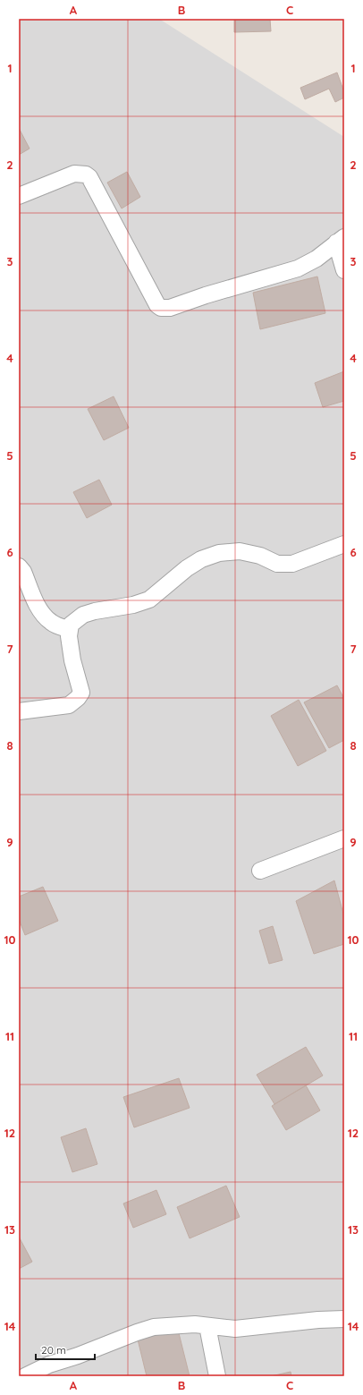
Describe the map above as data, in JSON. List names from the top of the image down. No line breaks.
{"scale_bar":"20 m","grid":{"columns":["A","B","C"],"rows":["1","2","3","4","5","6","7","8","9","10","11","12","13","14"]}}
